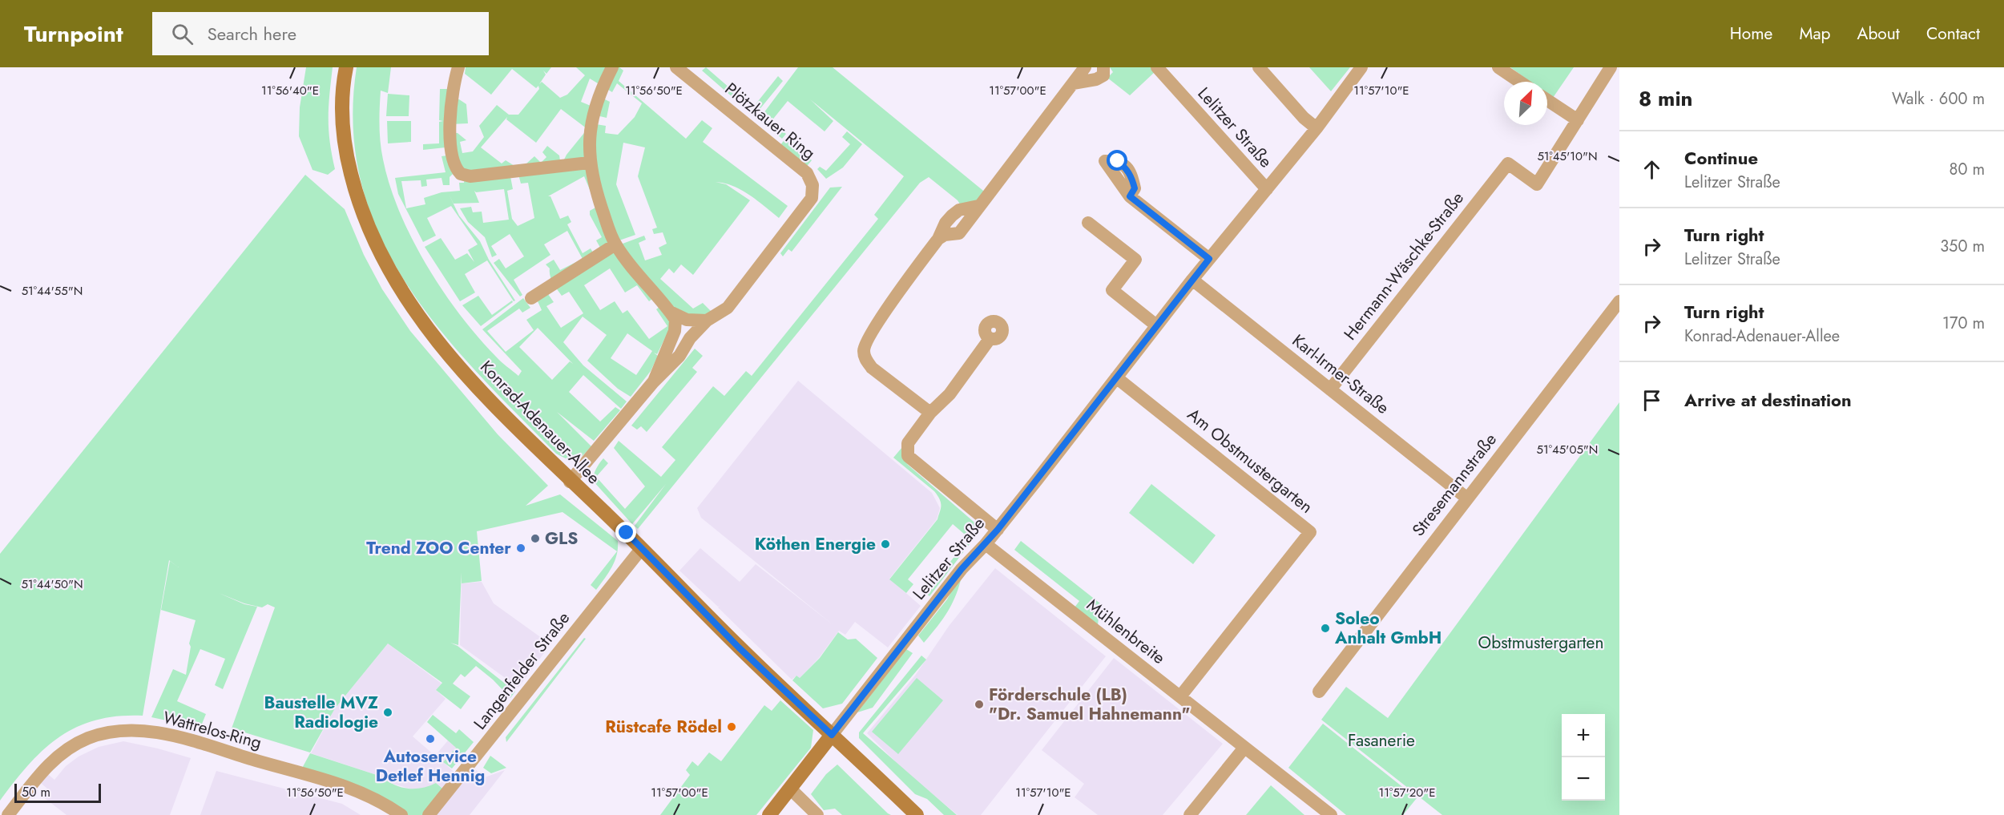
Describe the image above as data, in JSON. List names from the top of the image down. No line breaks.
{"streets":{"main road":["Lelitzer Straße","Konrad-Adenauer-Allee"],"street":["Plötzkauer Ring","Hermann-Wäschke-Straße","Karl-Irmer-Straße","Am Obstmustergarten","Stresemannstraße","Mühlenbreite","Langenfelder Straße","Wattrelos-Ring"]},"crossings":[["Plötzkauer Ring","Konrad-Adenauer-Allee"],["Lelitzer Straße","Karl-Irmer-Straße"],["Lelitzer Straße","Konrad-Adenauer-Allee"],["Lelitzer Straße","Am Obstmustergarten"],["Lelitzer Straße","Mühlenbreite"],["Hermann-Wäschke-Straße","Karl-Irmer-Straße"],["Karl-Irmer-Straße","Stresemannstraße"],["Konrad-Adenauer-Allee","Langenfelder Straße"],["Am Obstmustergarten","Mühlenbreite"]],"parks":["Obstmustergarten","Fasanerie"],"places":["GLS","Köthen Energie","Trend ZOO Center","Soleo Anhalt GmbH","Förderschule (LB) \"Dr. Samuel Hahnemann\"","Baustelle MVZ Radiologie","Rüstcafe Rödel","Autoservice Detlef Hennig"],"scale_bar":"50 m","north":"top right","page":{"header":"Turnpoint","search":"Search here","nav":["Home","Map","About","Contact"],"heading":["8 min","Walk · 600 m"],"list":[["Continue","Lelitzer Straße","80 m"],["Turn right","Lelitzer Straße","350 m"],["Turn right","Konrad-Adenauer-Allee","170 m"],"Arrive at destination"],"map_buttons":["+","−"],"scale":"50 m"},"coordinates":["11°56'40\"E","11°56'50\"E","11°57'00\"E","11°57'10\"E","51°45'10\"N","51°44'55\"N","51°45'05\"N","51°44'50\"N","11°57'20\"E"]}
